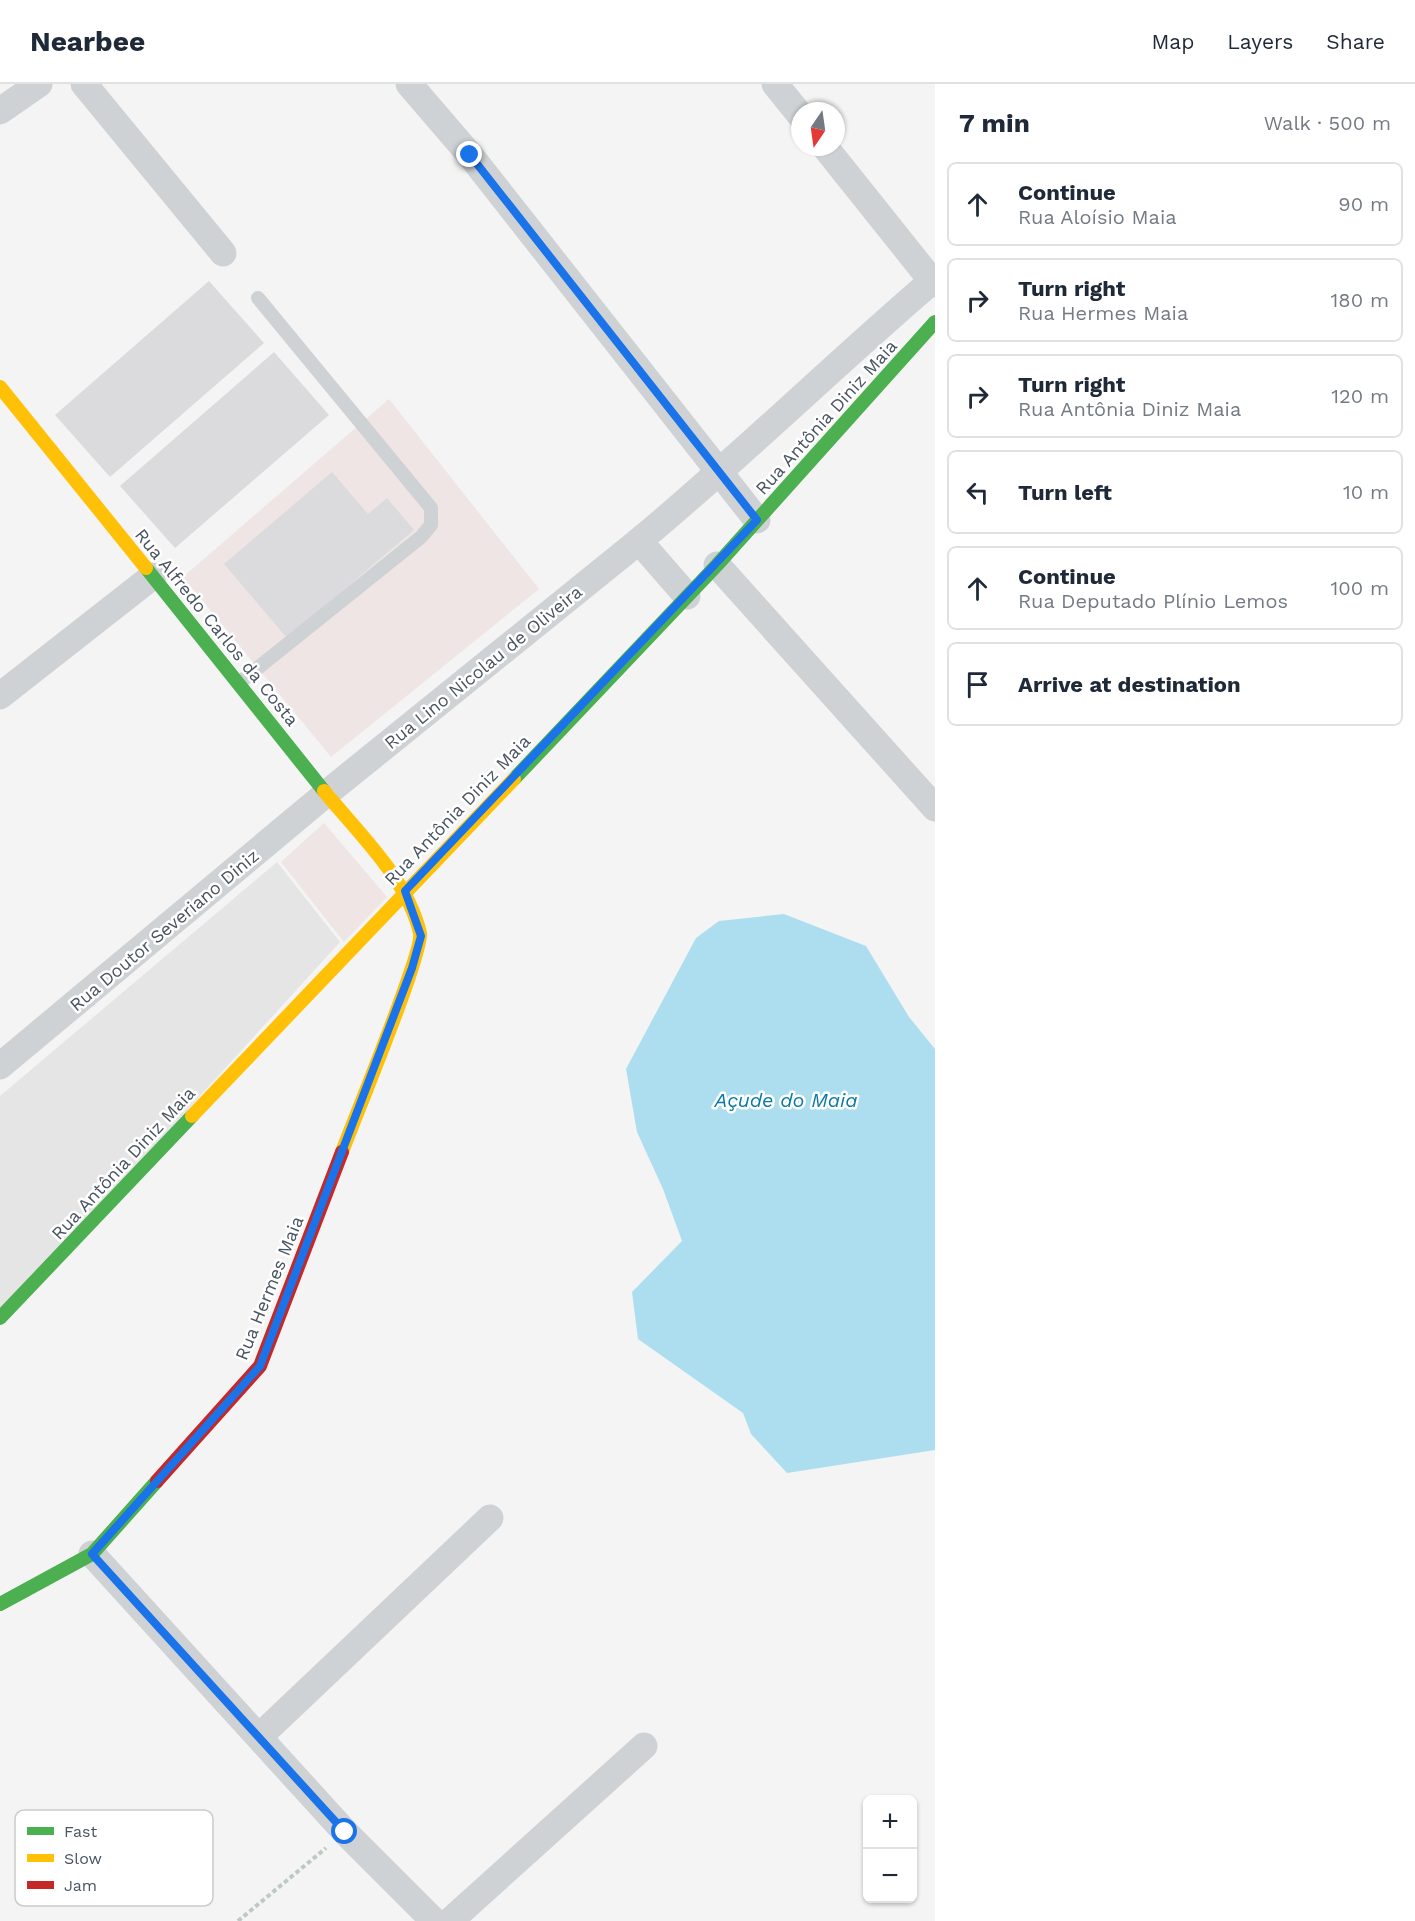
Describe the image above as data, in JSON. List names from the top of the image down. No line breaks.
{"streets":{"street":["Rua Antônia Diniz Maia","Rua Alfredo Carlos da Costa","Rua Lino Nicolau de Oliveira","Rua Doutor Severiano Diniz","Rua Hermes Maia"]},"crossings":[["Rua Antônia Diniz Maia","Rua Alfredo Carlos da Costa"],["Rua Antônia Diniz Maia","Rua Hermes Maia"],["Rua Alfredo Carlos da Costa","Rua Lino Nicolau de Oliveira"],["Rua Alfredo Carlos da Costa","Rua Doutor Severiano Diniz"],["Rua Alfredo Carlos da Costa","Rua Hermes Maia"],["Rua Lino Nicolau de Oliveira","Rua Doutor Severiano Diniz"]],"water":["Açude do Maia"],"legend":["Fast","Slow","Jam"],"north":"bottom","page":{"header":"Nearbee","nav":["Map","Layers","Share"],"heading":["7 min","Walk · 500 m"],"list":[["Continue","Rua Aloísio Maia","90 m"],["Turn right","Rua Hermes Maia","180 m"],["Turn right","Rua Antônia Diniz Maia","120 m"],["Turn left","10 m"],["Continue","Rua Deputado Plínio Lemos","100 m"],"Arrive at destination"],"map_buttons":["+","−"]}}
